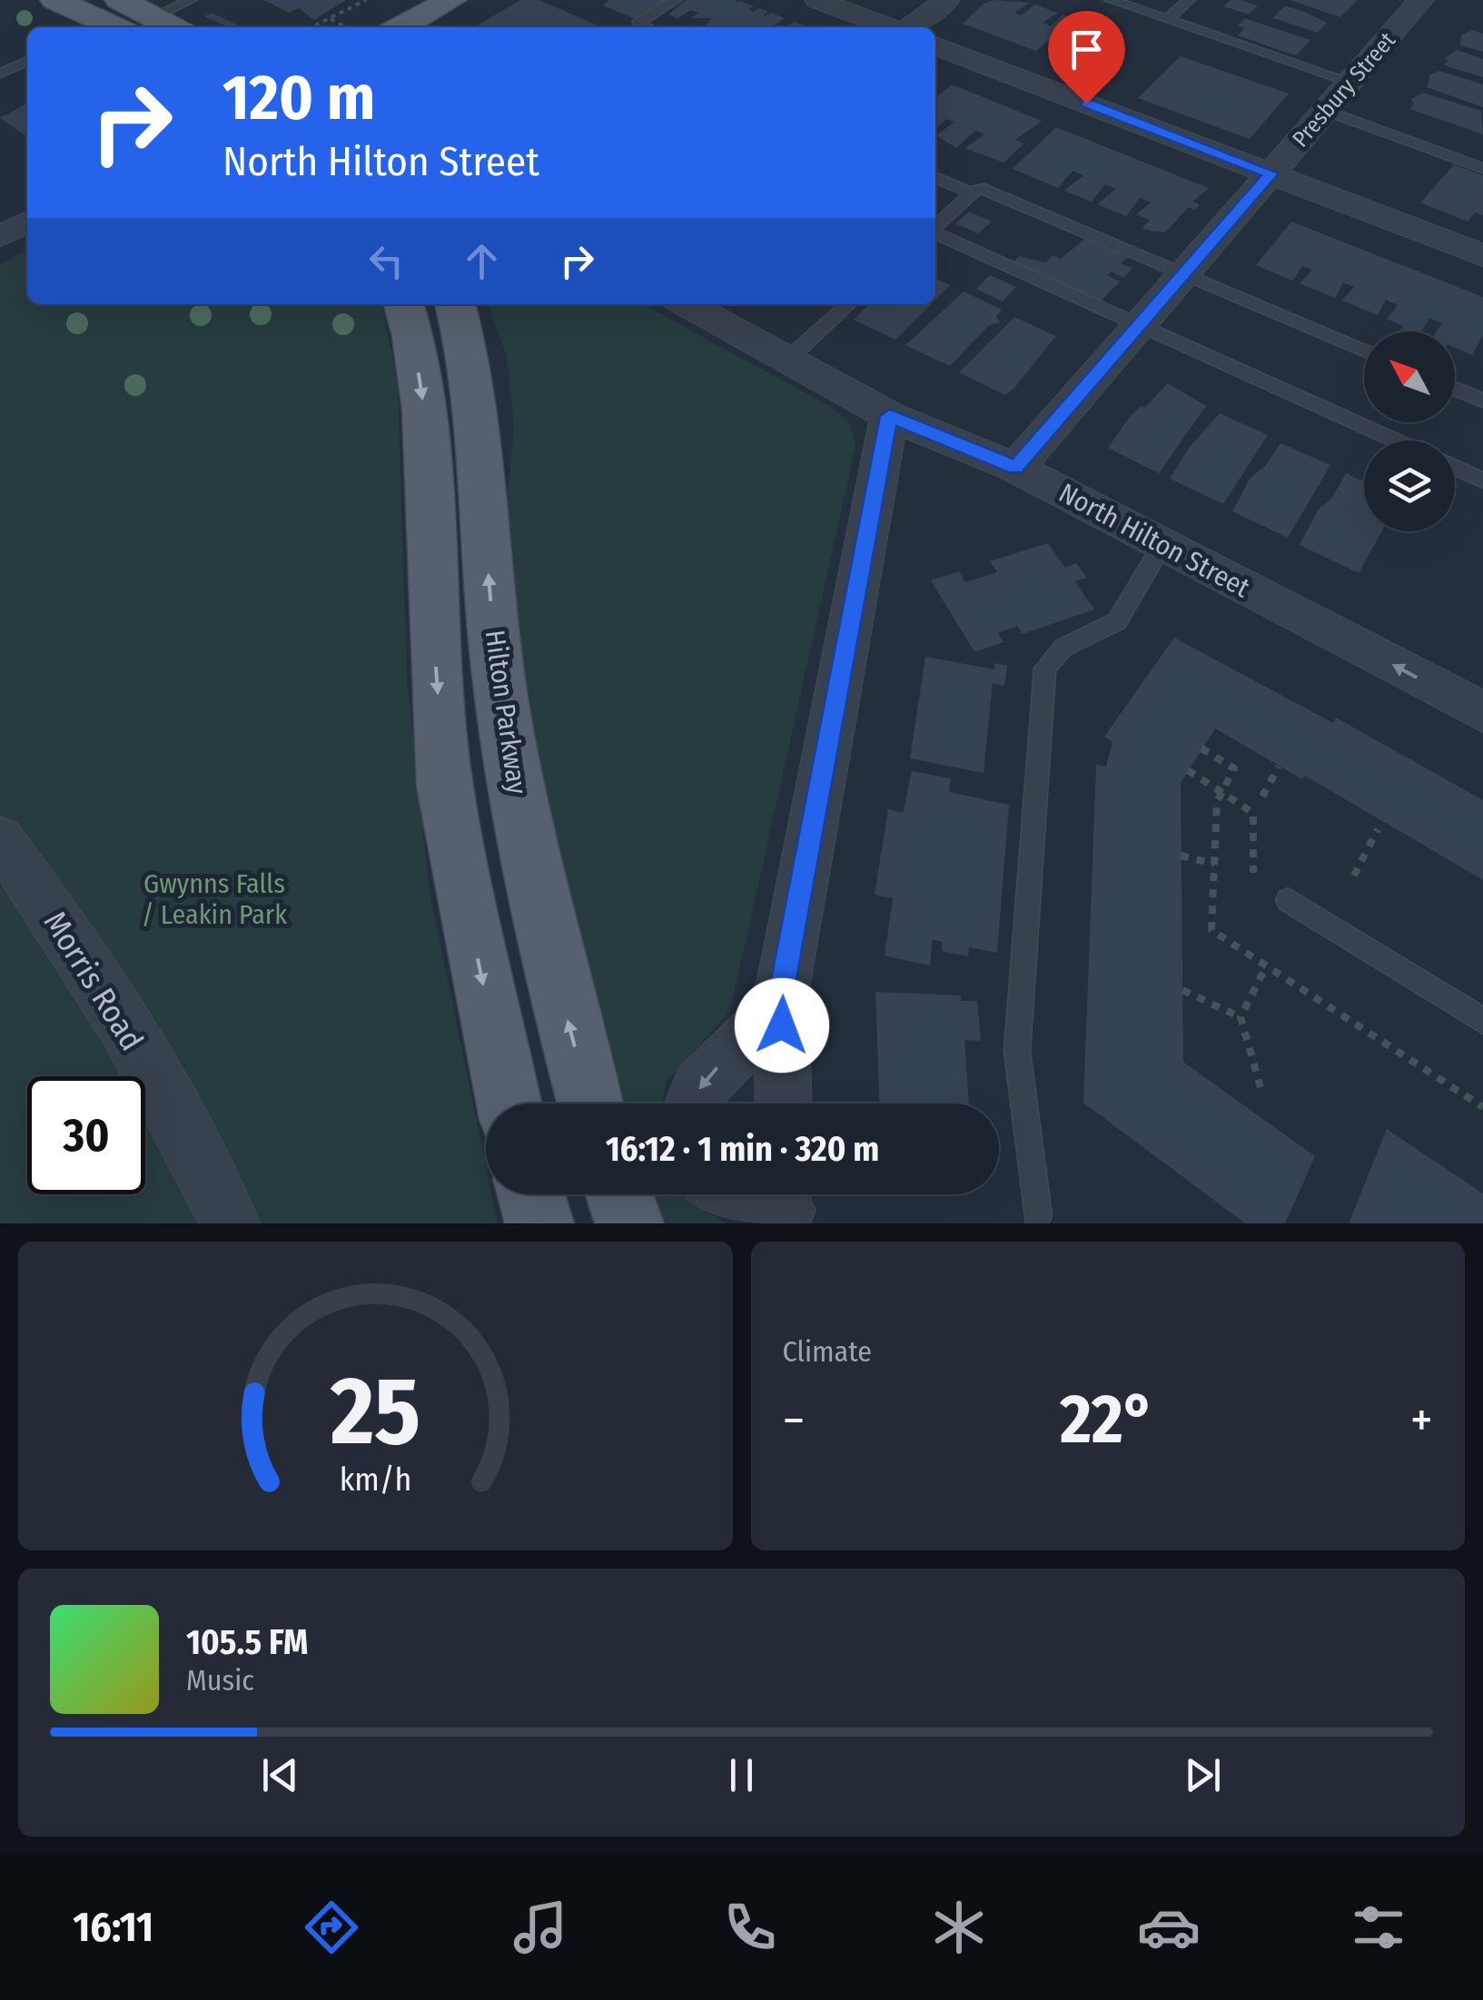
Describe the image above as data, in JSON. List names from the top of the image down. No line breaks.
{"streets":{"main road":["Hilton Parkway"],"street":["Presbury Street","North Hilton Street","Morris Road"]},"crossings":[["Presbury Street","North Hilton Street"]],"one_way":["North Hilton Street"],"parks":["Gwynns Falls / Leakin Park"],"north":"top left","page":{"turn":["120 m","North Hilton Street"],"limit":"30","trip":"16:12 · 1 min · 320 m","tile":"Climate","heat":["−","22°","+"],"song":["105.5 FM","Music"],"tabs":"16:11","gauge":["25","km/h"]}}
